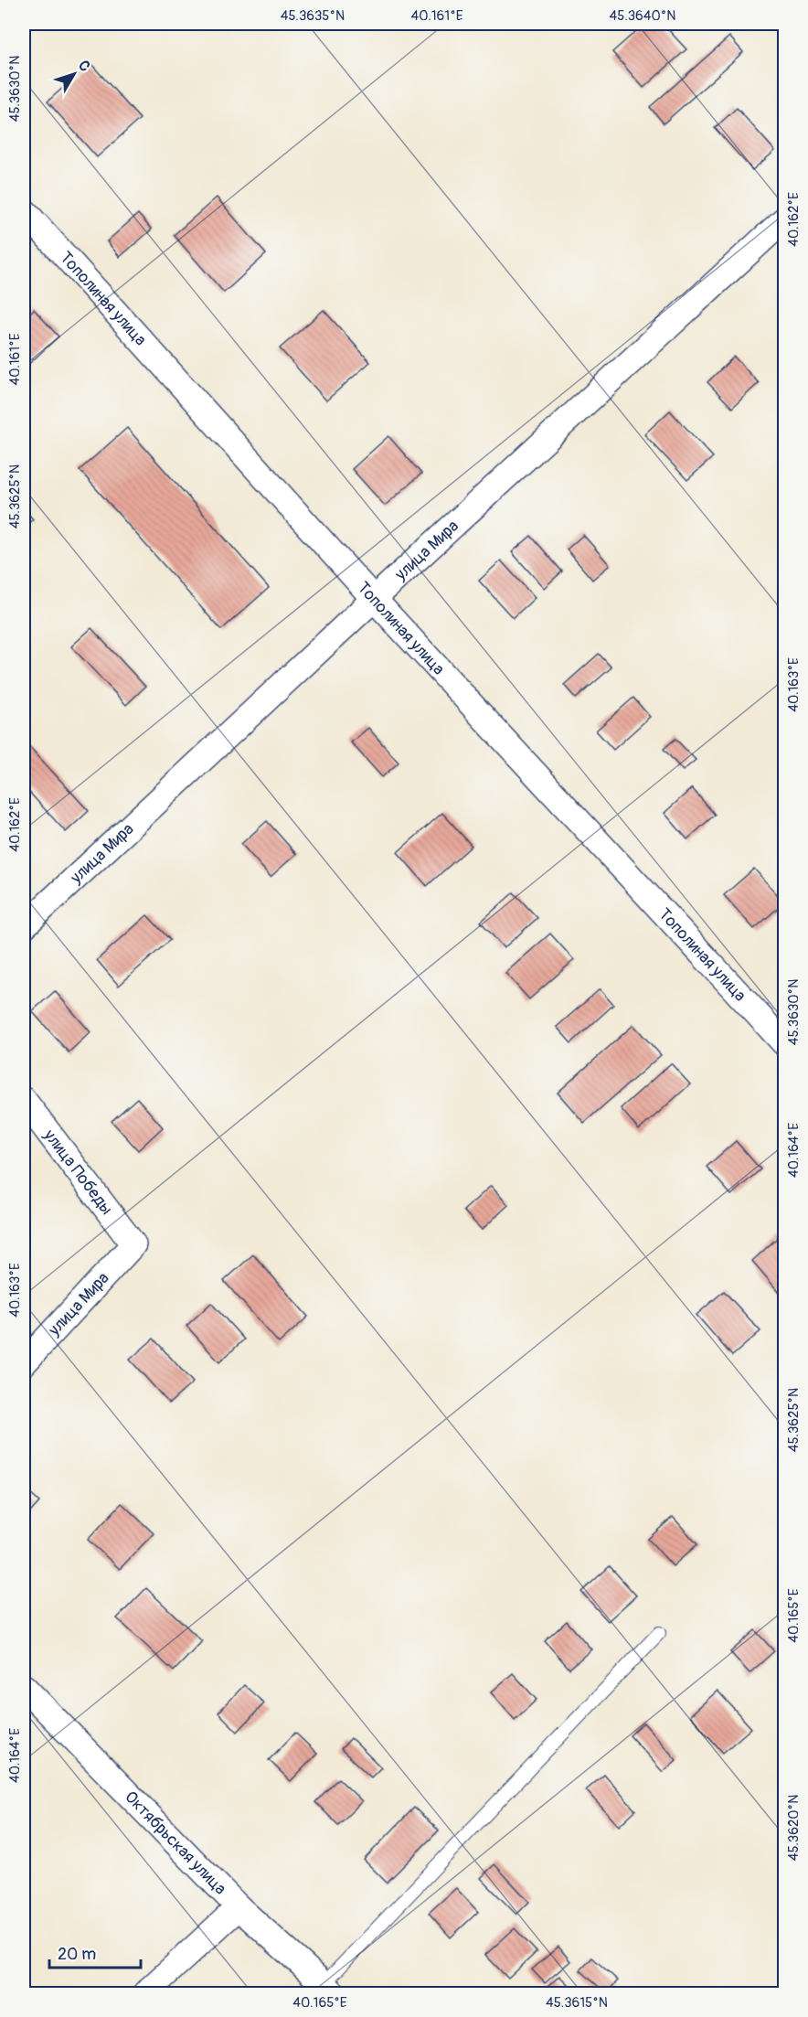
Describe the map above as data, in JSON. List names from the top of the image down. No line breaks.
{"streets":{"street":["Тополиная улица","улица Мира","улица Победы","Октябрьская улица"]},"crossings":[["Тополиная улица","улица Мира"],["улица Мира","улица Победы"]],"scale_bar":"20 m","north":"top right","coordinates":["45.3635°N","40.161°E","45.3640°N","45.3630°N","40.162°E","45.3625°N","40.163°E","40.164°E","40.165°E","45.3620°N","45.3615°N"]}
